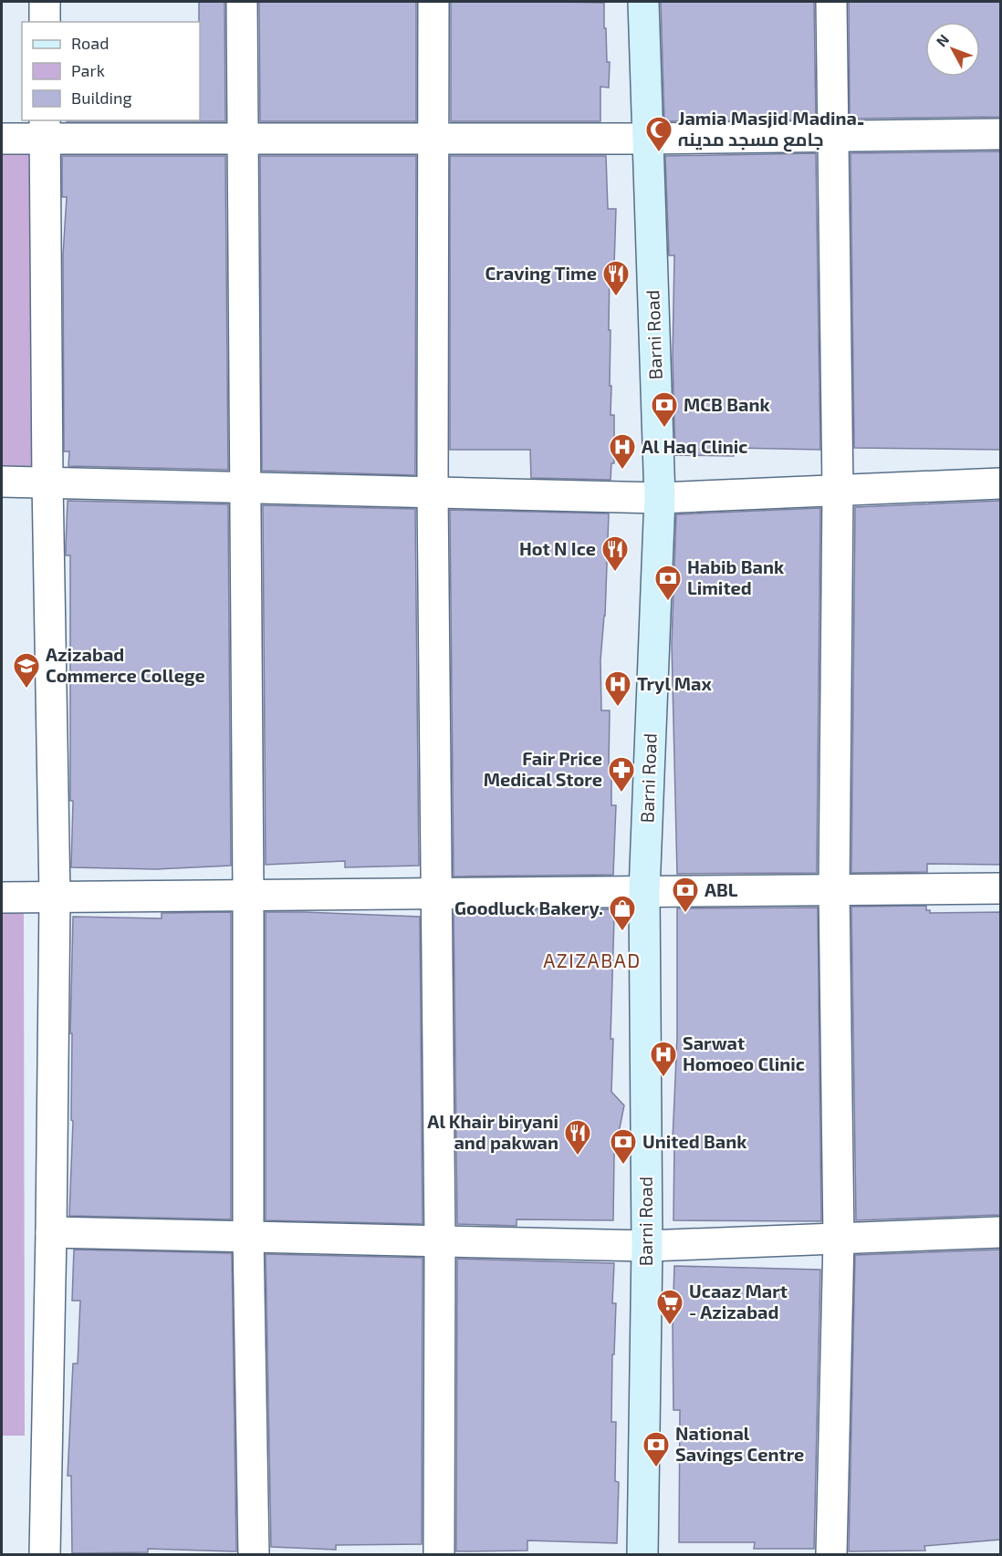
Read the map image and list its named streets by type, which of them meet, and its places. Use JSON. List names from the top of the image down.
{
  "streets": {
    "street": ["Barni Road"]
  },
  "districts": ["AZIZABAD"],
  "places": {
    "mosque": ["Jamia Masjid Madina۔ جامع مسجد مدینہ"],
    "restaurant": ["Craving Time", "Hot N Ice", "Al Khair biryani and pakwan"],
    "bank": [
      "MCB Bank",
      "Habib Bank Limited",
      "ABL",
      "United Bank",
      "National Savings Centre"
    ],
    "hospital": ["Al Haq Clinic", "Tryl Max", "Sarwat Homoeo Clinic"],
    "school or university": ["Azizabad Commerce College"],
    "pharmacy": ["Fair Price Medical Store"],
    "shop": ["Goodluck Bakery."],
    "supermarket": ["Ucaaz Mart - Azizabad"]
  },
  "legend": ["Road", "Park", "Building"],
  "north": "top left"
}
